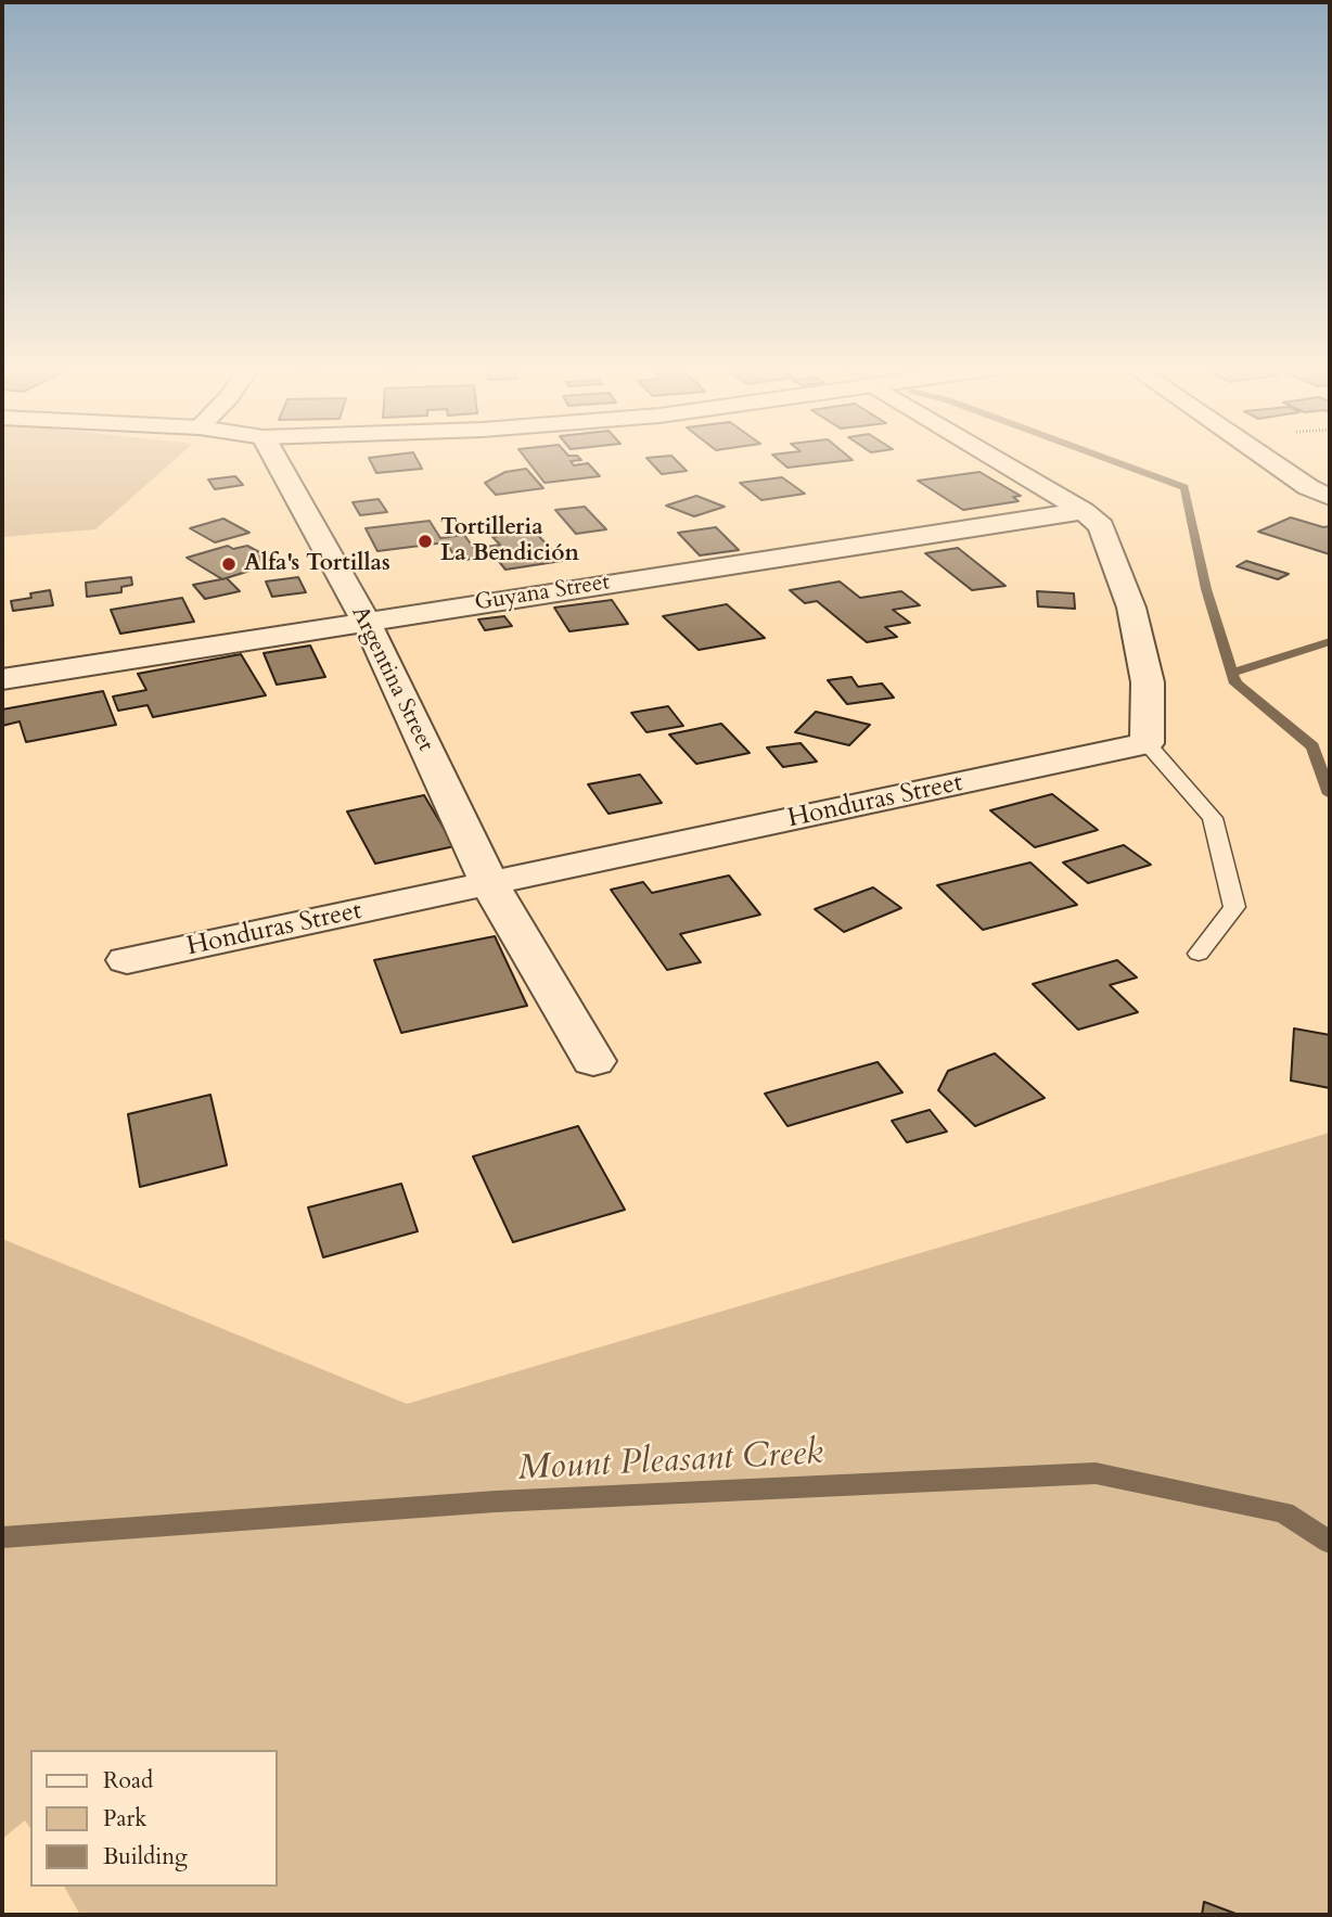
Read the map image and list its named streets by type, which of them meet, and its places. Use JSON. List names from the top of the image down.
{
  "streets": {
    "street": ["Guyana Street", "Argentina Street", "Honduras Street"]
  },
  "crossings": [
    ["Guyana Street", "Argentina Street"],
    ["Argentina Street", "Honduras Street"]
  ],
  "water": ["Mount Pleasant Creek"],
  "places": ["Tortilleria La Bendición", "Alfa's Tortillas"],
  "legend": ["Road", "Park", "Building"]
}
